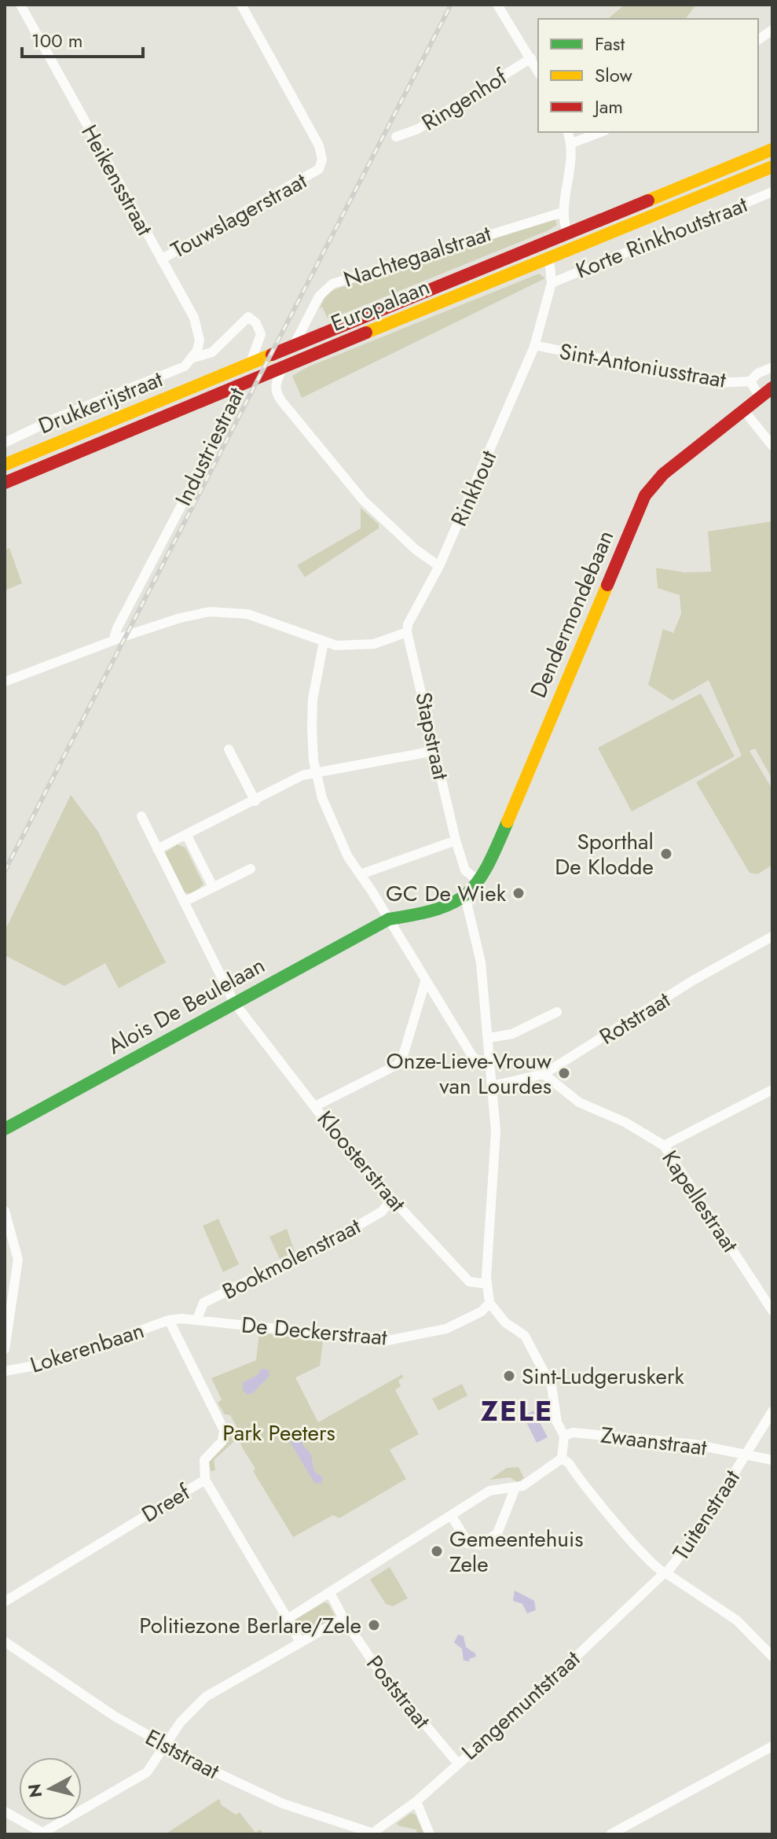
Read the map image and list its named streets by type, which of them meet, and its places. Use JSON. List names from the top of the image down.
{
  "streets": {
    "main road": ["Europalaan", "Dendermondebaan", "Alois De Beulelaan"],
    "street": [
      "Ringenhof",
      "Heikensstraat",
      "Touwslagerstraat",
      "Korte Rinkhoutstraat",
      "Nachtegaalstraat",
      "Sint-Antoniusstraat",
      "Drukkerijstraat",
      "Industriestraat",
      "Rinkhout",
      "Stapstraat",
      "Rotstraat",
      "Kloosterstraat",
      "Kapellestraat",
      "Bookmolenstraat",
      "De Deckerstraat",
      "Lokerenbaan",
      "Zwaanstraat",
      "Dreef",
      "Tuitenstraat",
      "Poststraat",
      "Langemuntstraat",
      "Elststraat"
    ]
  },
  "crossings": [
    ["Heikensstraat", "Touwslagerstraat"],
    ["Heikensstraat", "Drukkerijstraat"],
    ["Heikensstraat", "Industriestraat"],
    ["Korte Rinkhoutstraat", "Rinkhout"],
    ["Nachtegaalstraat", "Rinkhout"],
    ["Europalaan", "Rinkhout"],
    ["Sint-Antoniusstraat", "Rinkhout"],
    ["Sint-Antoniusstraat", "Dendermondebaan"],
    ["Drukkerijstraat", "Industriestraat"],
    ["Rinkhout", "Stapstraat"],
    ["Dendermondebaan", "Stapstraat"],
    ["Dendermondebaan", "Alois De Beulelaan"],
    ["Rotstraat", "Kapellestraat"],
    ["Kloosterstraat", "Bookmolenstraat"],
    ["Bookmolenstraat", "De Deckerstraat"],
    ["De Deckerstraat", "Lokerenbaan"],
    ["De Deckerstraat", "Dreef"],
    ["Lokerenbaan", "Dreef"],
    ["Zwaanstraat", "Tuitenstraat"],
    ["Tuitenstraat", "Langemuntstraat"],
    ["Poststraat", "Langemuntstraat"],
    ["Langemuntstraat", "Elststraat"]
  ],
  "districts": ["ZELE"],
  "parks": ["Park Peeters"],
  "places": [
    "Sporthal De Klodde",
    "GC De Wiek",
    "Onze-Lieve-Vrouw van Lourdes",
    "Sint-Ludgeruskerk",
    "Gemeentehuis Zele",
    "Politiezone Berlare/Zele"
  ],
  "legend": ["Fast", "Slow", "Jam"],
  "scale_bar": "100 m",
  "north": "left"
}
